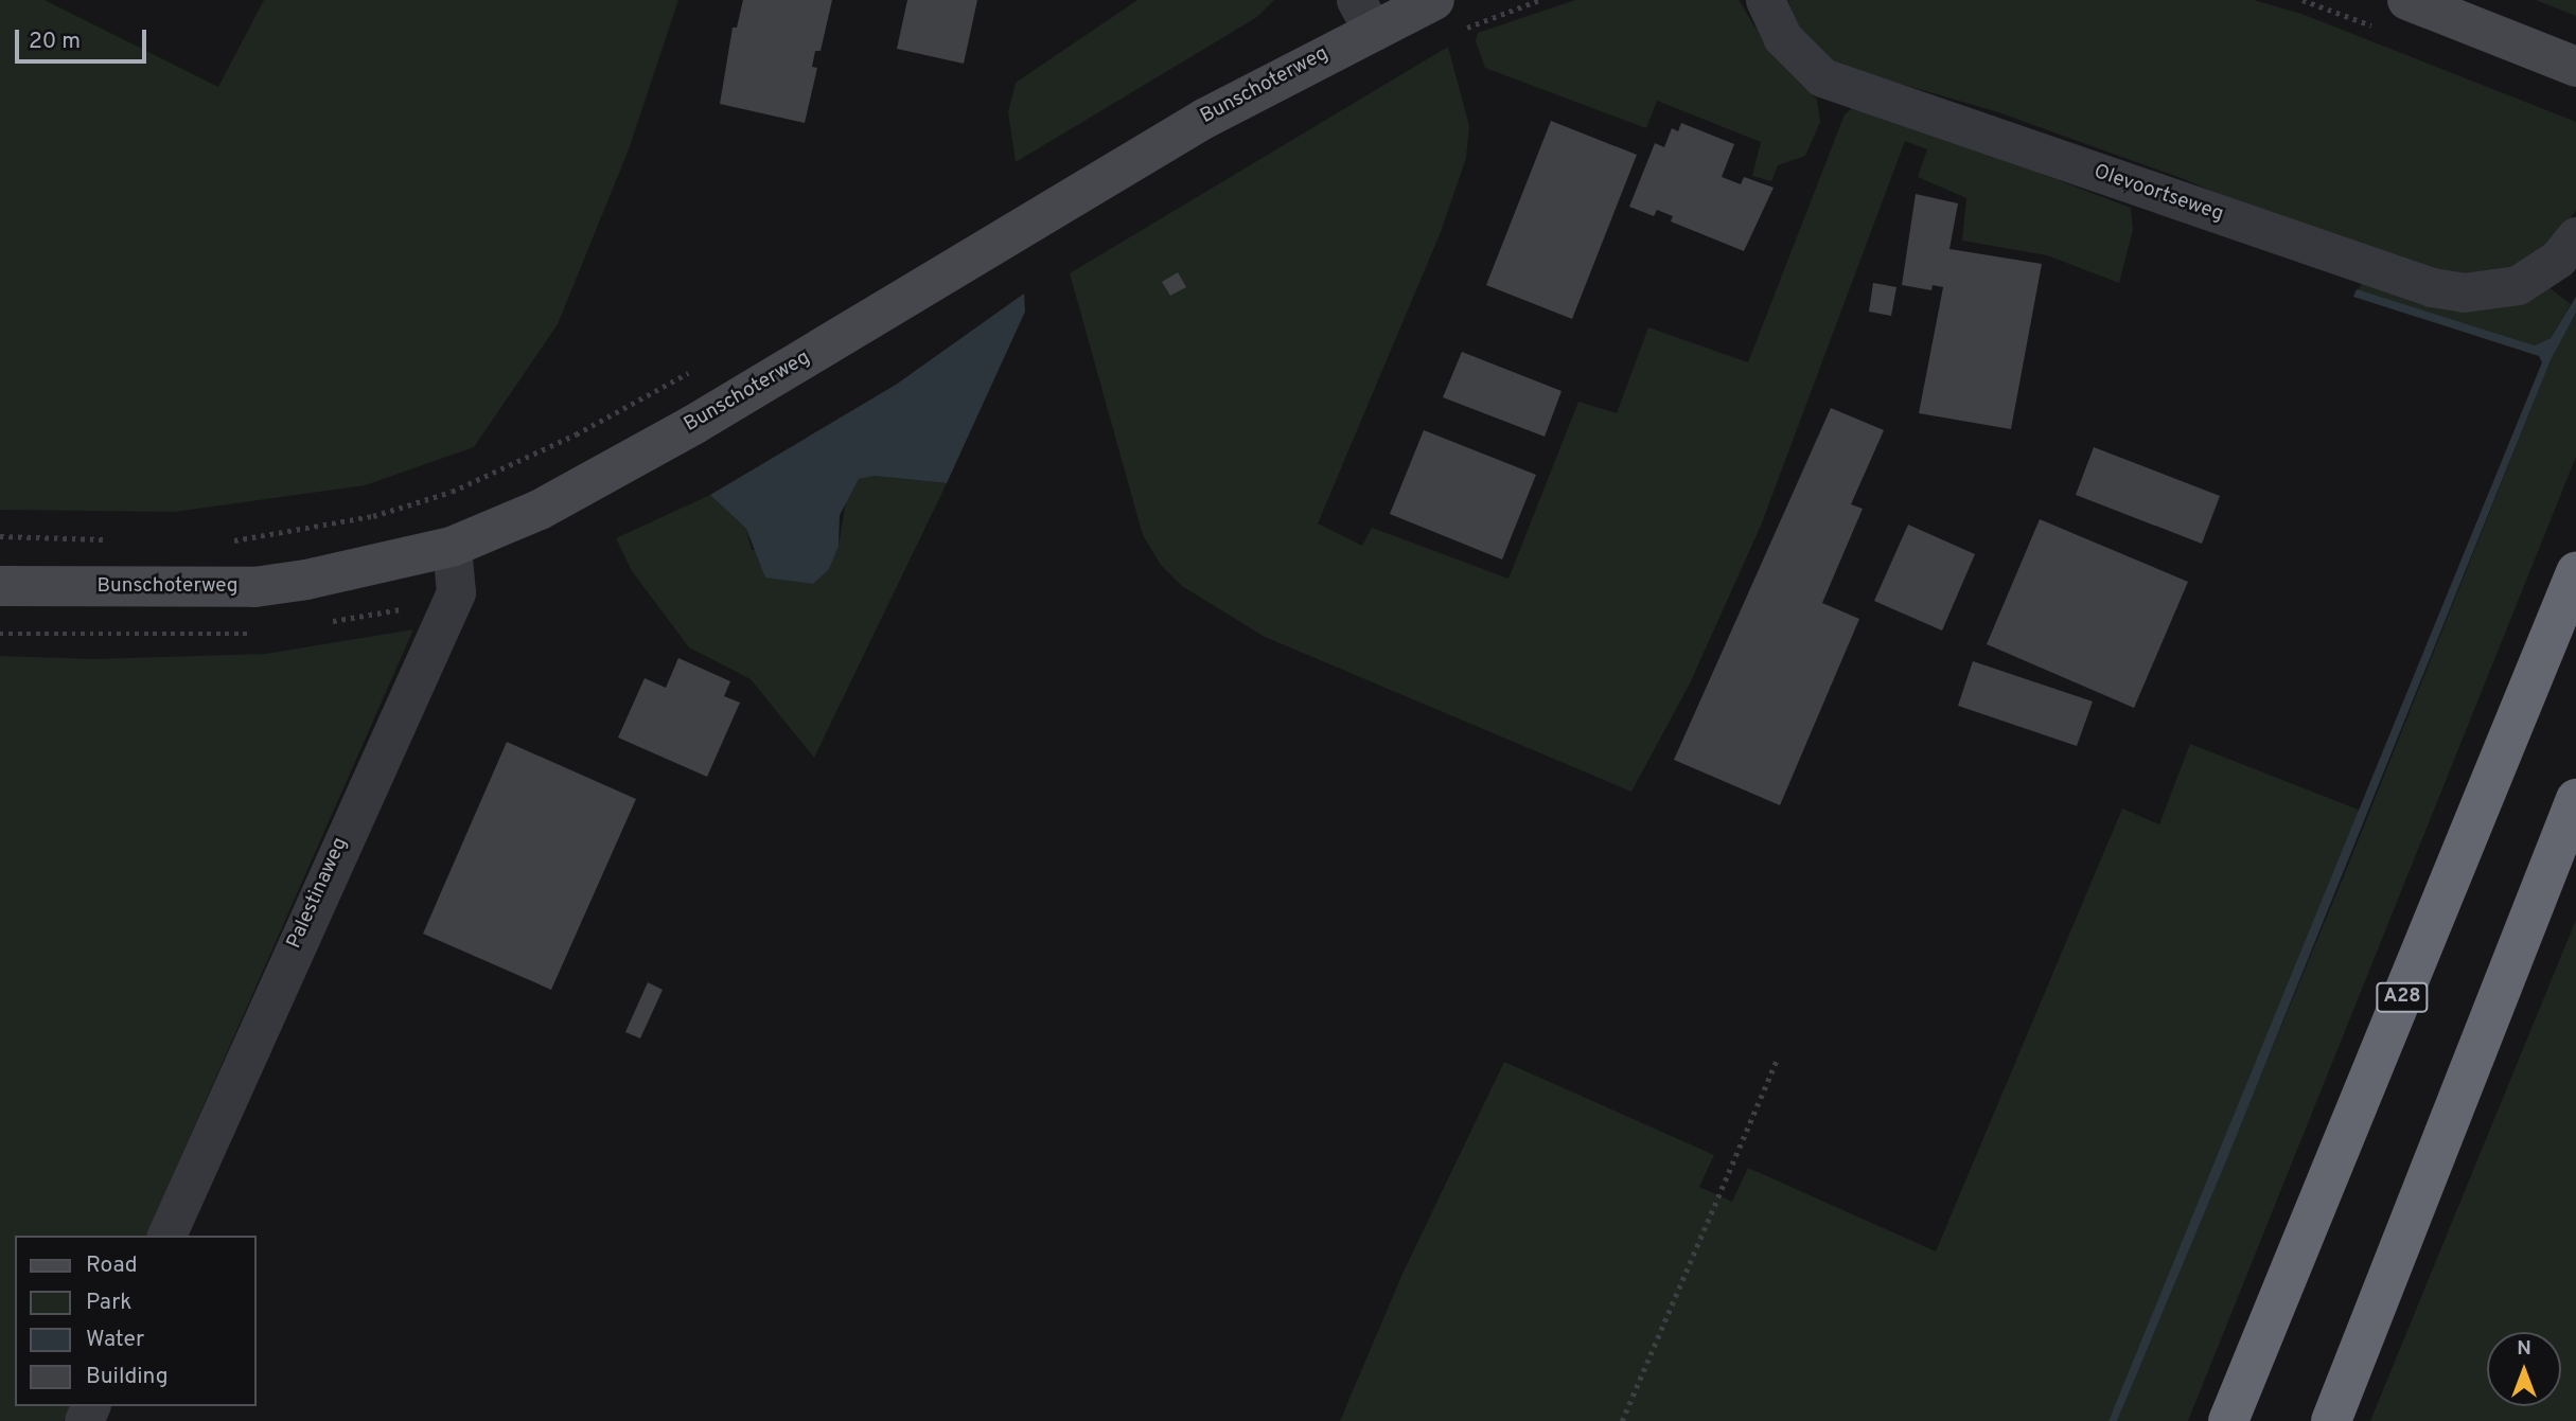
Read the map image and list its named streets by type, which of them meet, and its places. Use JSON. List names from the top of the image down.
{
  "streets": {
    "highway": ["A28"],
    "main road": ["Bunschoterweg"],
    "street": ["Olevoortseweg", "Palestinaweg"]
  },
  "crossings": [
    ["Bunschoterweg", "Palestinaweg"]
  ],
  "legend": [
    "Road",
    "Park",
    "Water",
    "Building"
  ],
  "scale_bar": "20 m",
  "north": "top"
}
